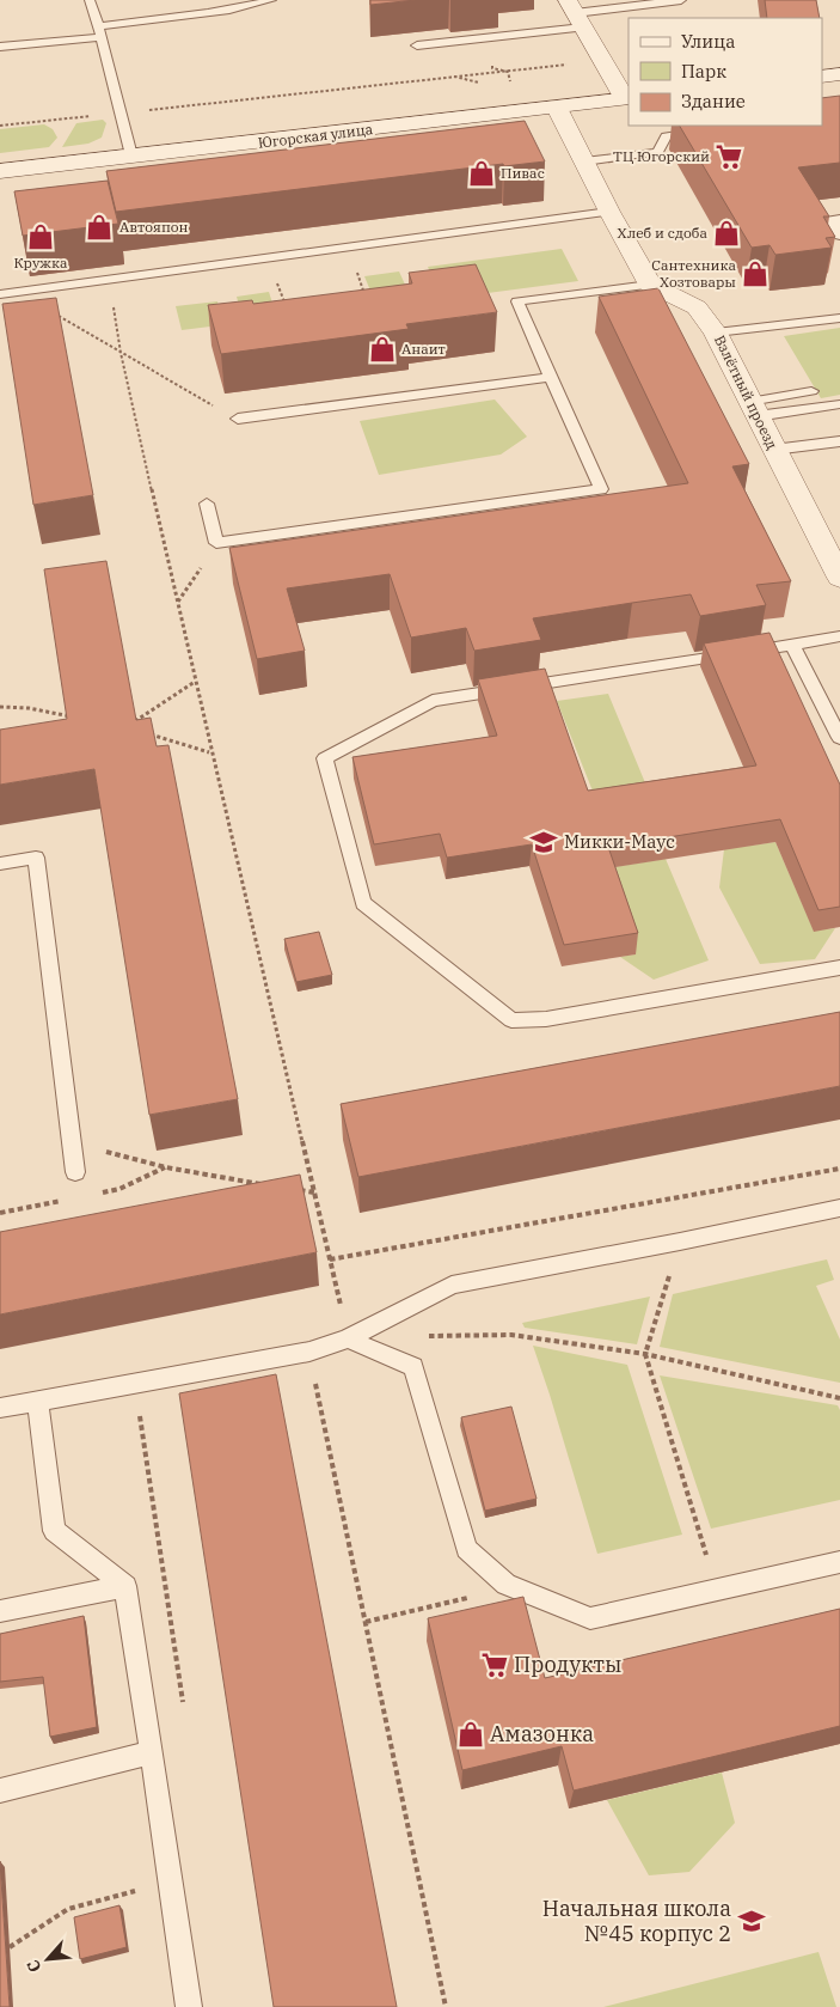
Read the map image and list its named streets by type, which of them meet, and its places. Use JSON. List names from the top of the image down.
{
  "streets": {
    "street": ["Югорская улица", "Взлётный проезд"]
  },
  "places": {
    "supermarket": ["ТЦ Югорский", "Продукты"],
    "shop": [
      "Пивас",
      "Автояпон",
      "Хлеб и сдоба",
      "Кружка",
      "Сантехника Хозтовары",
      "Анаит",
      "Амазонка"
    ],
    "school or university": ["Микки-Маус", "Начальная школа №45 корпус 2"]
  },
  "legend": ["Улица", "Парк", "Здание"],
  "north": "bottom left"
}
